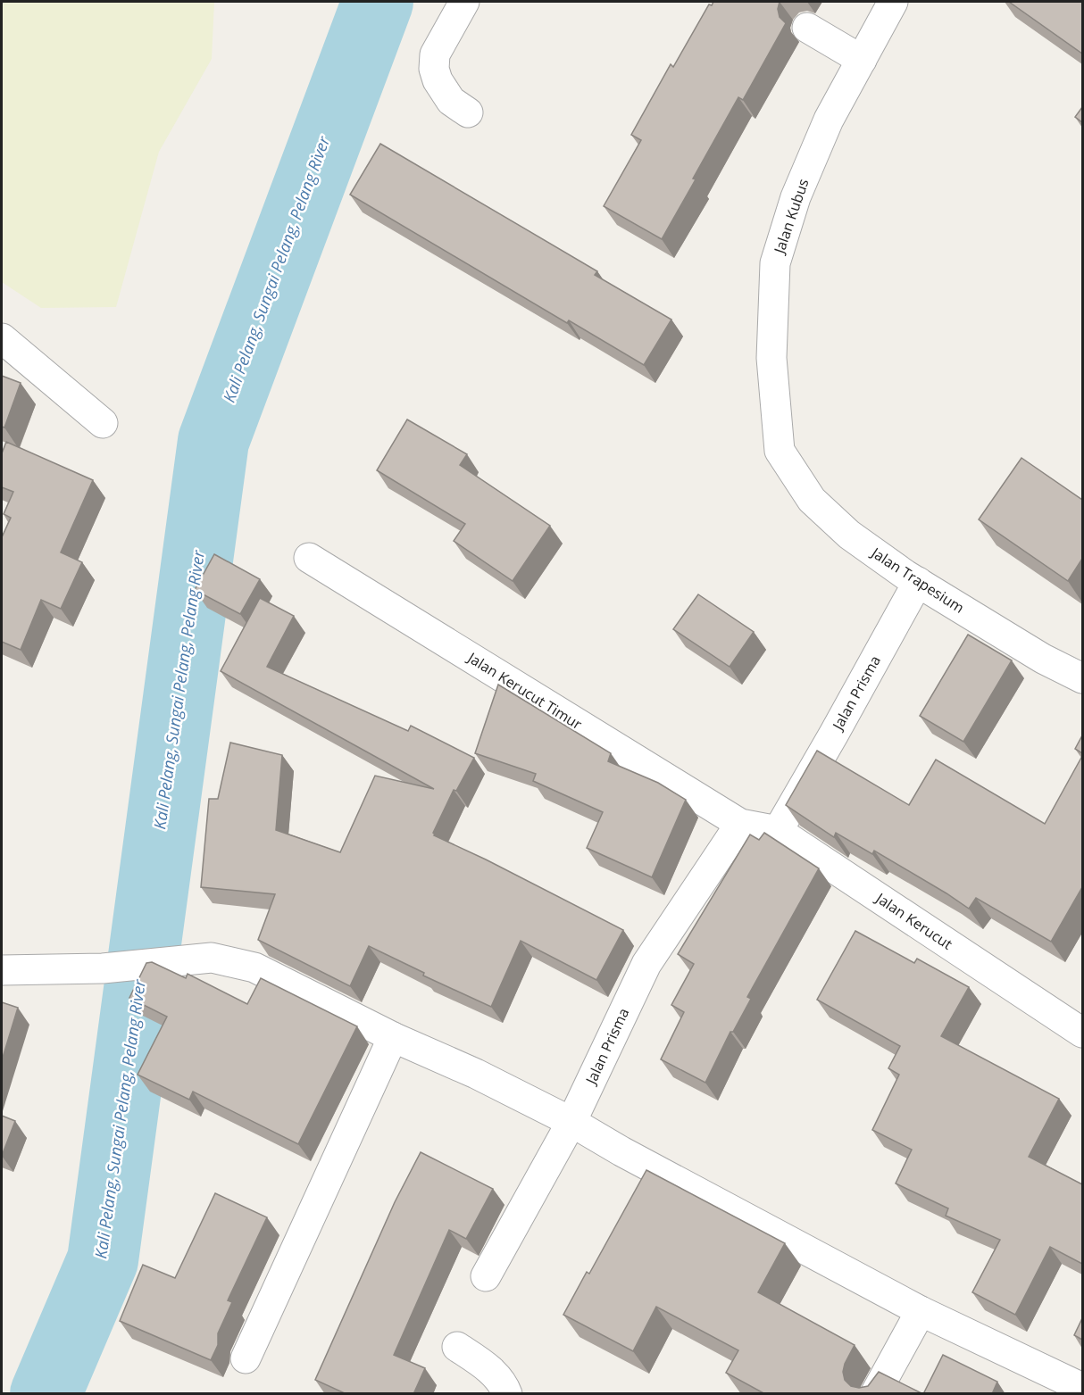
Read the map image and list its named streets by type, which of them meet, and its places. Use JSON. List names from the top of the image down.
{
  "streets": {
    "street": [
      "Jalan Kubus",
      "Jalan Trapesium",
      "Jalan Kerucut Timur",
      "Jalan Prisma",
      "Jalan Kerucut"
    ]
  },
  "crossings": [
    ["Jalan Kubus", "Jalan Trapesium"],
    ["Jalan Trapesium", "Jalan Prisma"],
    ["Jalan Kerucut Timur", "Jalan Prisma"],
    ["Jalan Kerucut Timur", "Jalan Kerucut"],
    ["Jalan Prisma", "Jalan Kerucut"]
  ],
  "water": ["Kali Pelang, Sungai Pelang, Pelang River"]
}
